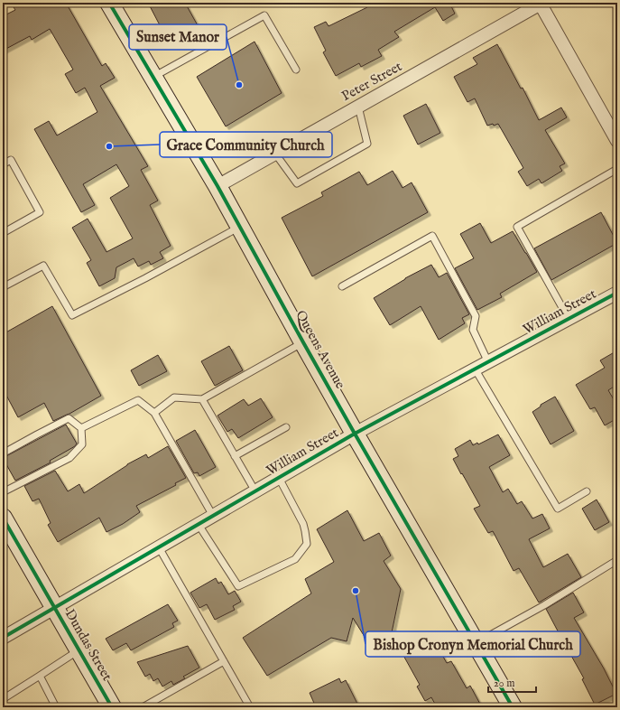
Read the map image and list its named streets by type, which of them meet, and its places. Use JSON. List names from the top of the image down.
{
  "streets": {
    "main road": ["Queens Avenue", "Dundas Street"],
    "street": ["Peter Street", "William Street"]
  },
  "crossings": [
    ["Peter Street", "Queens Avenue"],
    ["William Street", "Queens Avenue"],
    ["William Street", "Dundas Street"]
  ],
  "places": ["Sunset Manor", "Grace Community Church", "Bishop Cronyn Memorial Church"],
  "scale_bar": "20 m"
}
